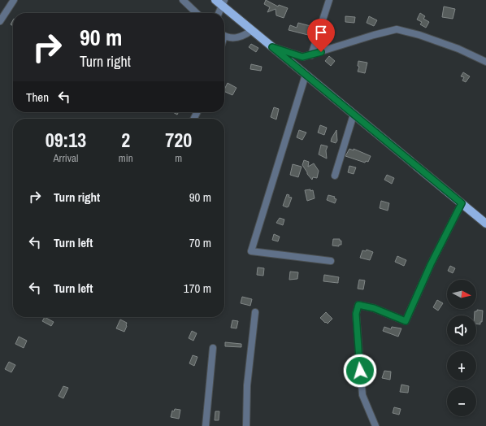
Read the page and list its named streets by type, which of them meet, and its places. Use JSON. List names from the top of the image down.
{
  "north": "right",
  "page": {
    "turn": ["90 m", "Turn right"],
    "then": "Then",
    "eta": [
      "09:13",
      "Arrival",
      "2",
      "min",
      "720",
      "m"
    ],
    "list": [
      {
        "name": "Turn right",
        "value": "90 m"
      },
      {
        "name": "Turn left",
        "value": "70 m"
      },
      {
        "name": "Turn left",
        "value": "170 m"
      }
    ],
    "map_buttons": ["+", "−"]
  }
}
